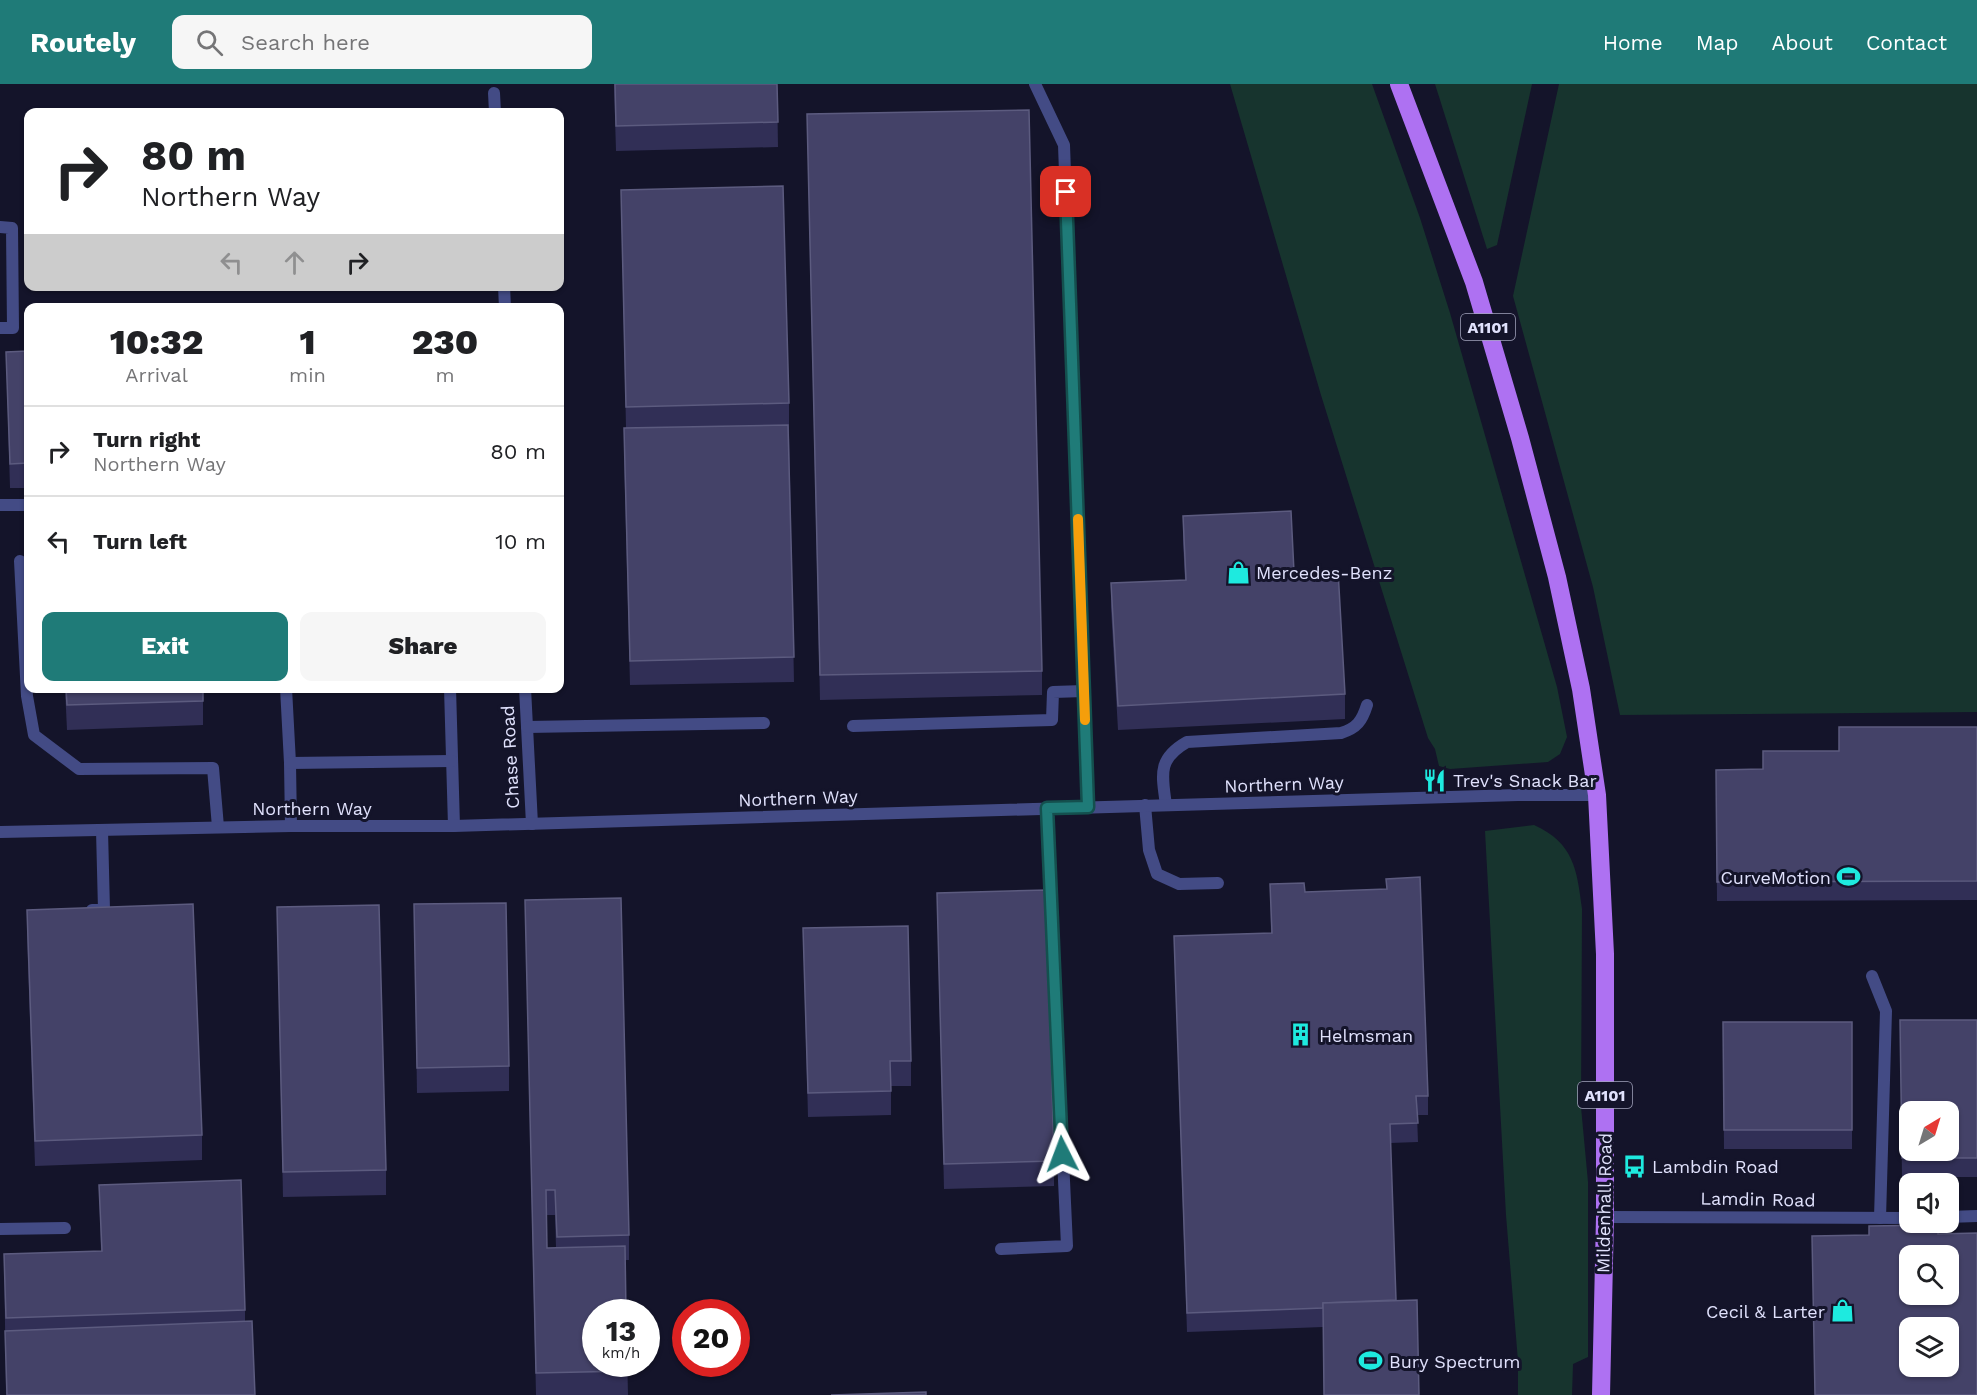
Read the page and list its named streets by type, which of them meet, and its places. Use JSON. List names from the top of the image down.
{
  "streets": {
    "main road": ["A1101", "Mildenhall Road"],
    "lane": ["Chase Road", "Northern Way", "Lamdin Road"]
  },
  "crossings": [
    ["A1101", "Northern Way"],
    ["A1101", "Mildenhall Road"],
    ["Chase Road", "Northern Way"],
    ["Northern Way", "Mildenhall Road"],
    ["Lamdin Road", "Mildenhall Road"]
  ],
  "places": {
    "shop": ["Mercedes-Benz", "Cecil & Larter"],
    "restaurant": ["Trev's Snack Bar"],
    "sports": ["CurveMotion", "Bury Spectrum"],
    "building": ["Helmsman"],
    "bus stop": ["Lambdin Road"]
  },
  "north": "top right",
  "page": {
    "header": "Routely",
    "search": "Search here",
    "nav": [
      "Home",
      "Map",
      "About",
      "Contact"
    ],
    "turn": ["80 m", "Northern Way"],
    "eta": [
      "10:32",
      "Arrival",
      "1",
      "min",
      "230",
      "m"
    ],
    "list": [
      {
        "name": "Turn right",
        "note": "Northern Way",
        "value": "80 m"
      },
      {
        "name": "Turn left",
        "value": "10 m"
      }
    ],
    "buttons": ["Exit", "Share"],
    "speed": "13 km/h",
    "limit": "20"
  }
}
